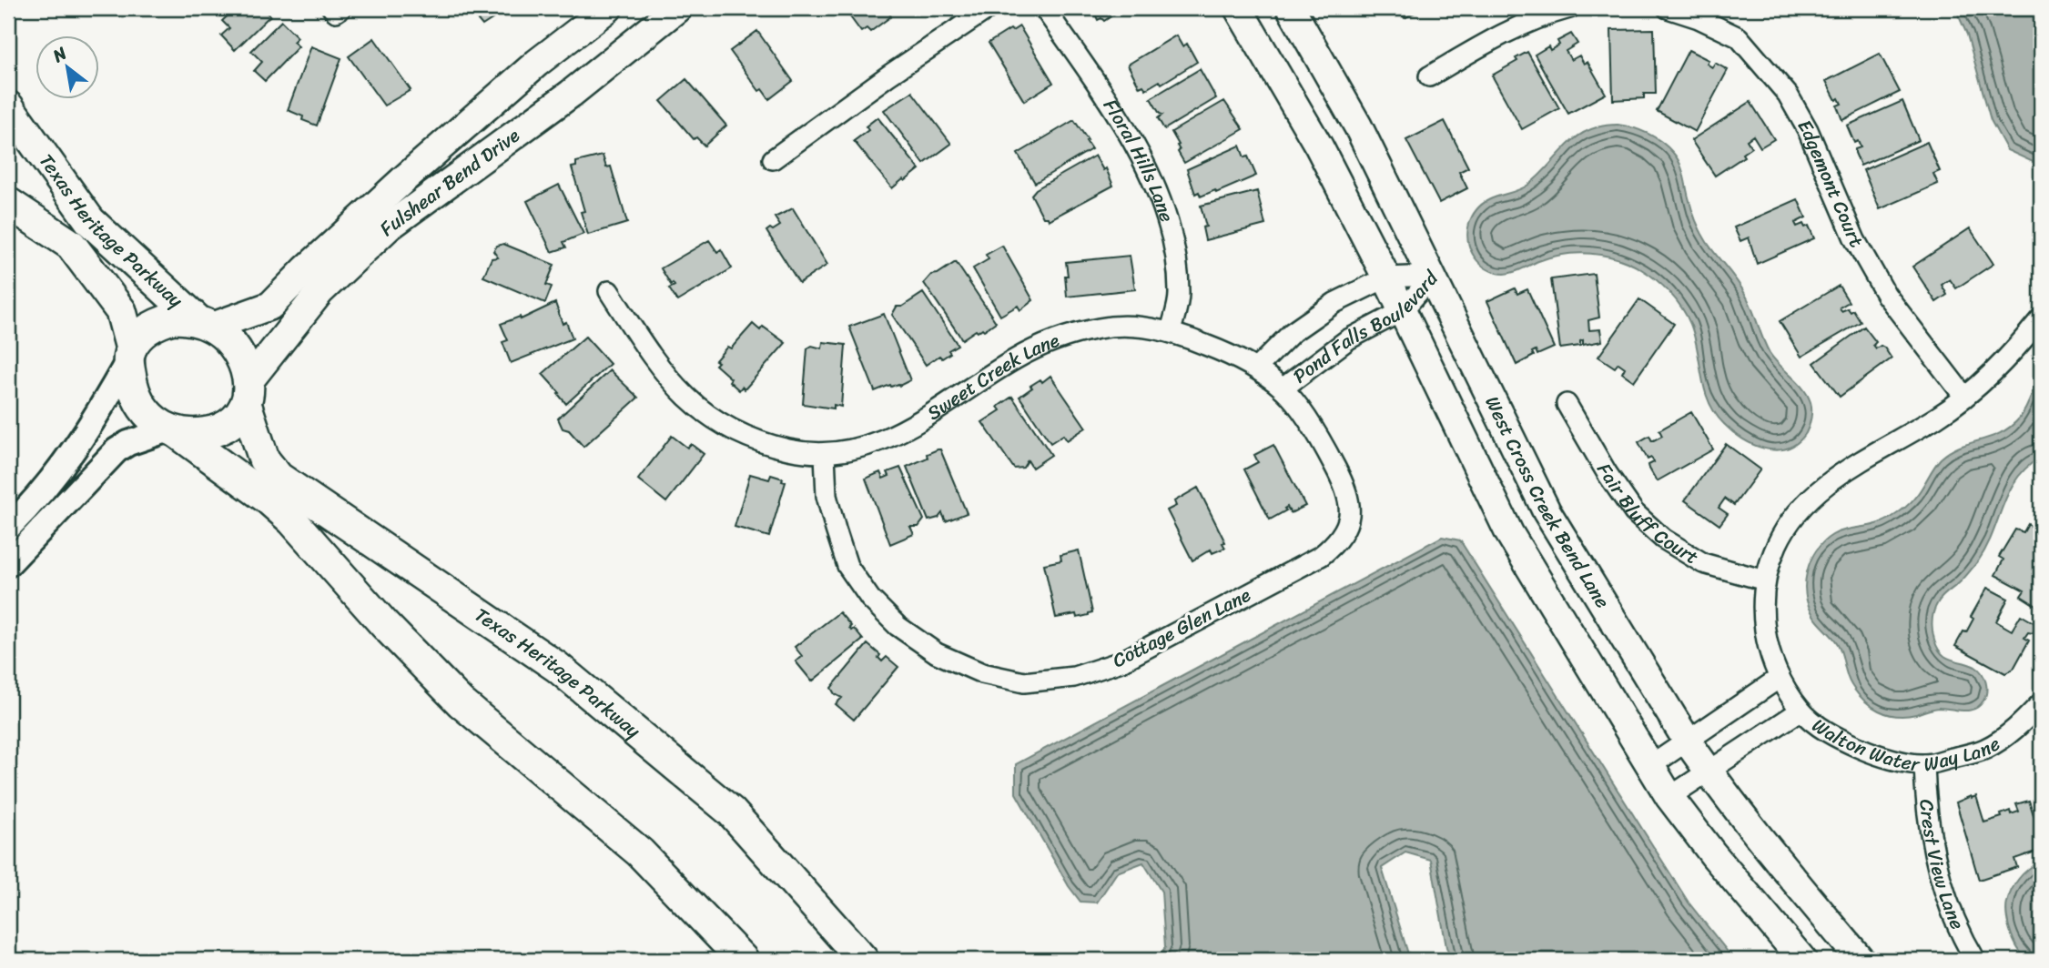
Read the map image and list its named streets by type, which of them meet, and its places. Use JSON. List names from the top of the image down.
{
  "streets": {
    "main road": ["Fulshear Bend Drive", "Texas Heritage Parkway", "West Cross Creek Bend Lane"],
    "street": [
      "Floral Hills Lane",
      "Edgemont Court",
      "Pond Falls Boulevard",
      "Sweet Creek Lane",
      "Fair Bluff Court",
      "Cottage Glen Lane",
      "Walton Water Way Lane",
      "Crest View Lane"
    ]
  },
  "crossings": [
    ["Floral Hills Lane", "Sweet Creek Lane"],
    ["Fulshear Bend Drive", "Texas Heritage Parkway"],
    ["Edgemont Court", "Walton Water Way Lane"],
    ["Pond Falls Boulevard", "Sweet Creek Lane"],
    ["Pond Falls Boulevard", "West Cross Creek Bend Lane"],
    ["Sweet Creek Lane", "Cottage Glen Lane"],
    ["Fair Bluff Court", "Walton Water Way Lane"],
    ["Walton Water Way Lane", "Crest View Lane"]
  ],
  "north": "top left"
}
